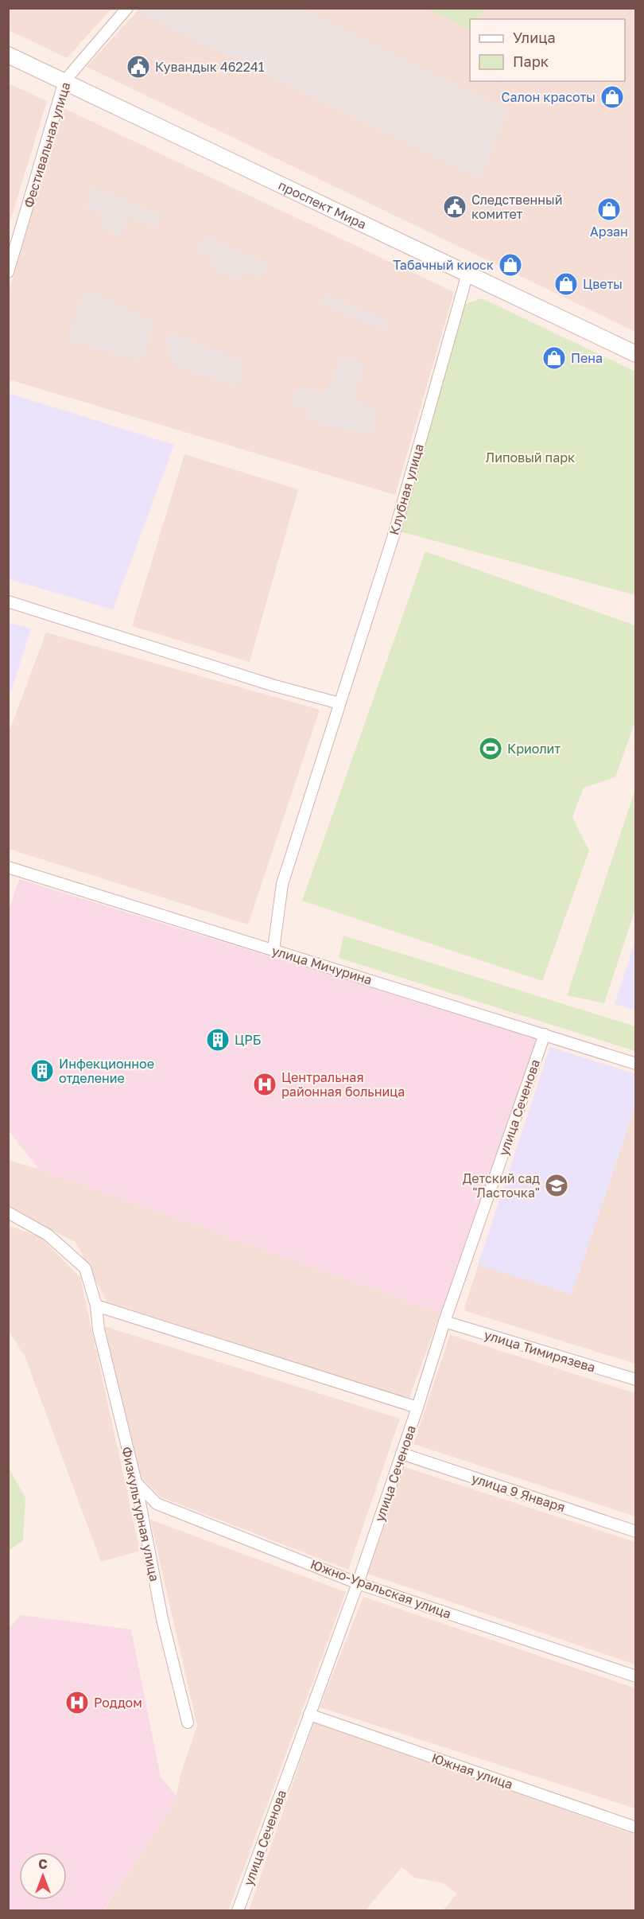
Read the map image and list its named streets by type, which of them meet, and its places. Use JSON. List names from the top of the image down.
{
  "streets": {
    "main road": ["проспект Мира"],
    "street": [
      "Фестивальная улица",
      "Клубная улица",
      "улица Мичурина",
      "улица Сеченова",
      "улица Тимирязева",
      "улица 9 Января",
      "Физкультурная улица",
      "Южно-Уральская улица",
      "Южная улица"
    ]
  },
  "crossings": [
    ["Фестивальная улица", "проспект Мира"],
    ["проспект Мира", "Клубная улица"],
    ["Клубная улица", "улица Мичурина"],
    ["улица Мичурина", "улица Сеченова"],
    ["улица Сеченова", "улица Тимирязева"],
    ["улица Сеченова", "улица 9 Января"],
    ["улица Сеченова", "Южно-Уральская улица"],
    ["улица Сеченова", "Южная улица"],
    ["Физкультурная улица", "Южно-Уральская улица"]
  ],
  "parks": ["Липовый парк"],
  "places": {
    "public building": ["Кувандык 462241", "Следственный комитет"],
    "shop": [
      "Салон красоты",
      "Арзан",
      "Табачный киоск",
      "Цветы",
      "Пена"
    ],
    "sports": ["Криолит"],
    "building": ["ЦРБ", "Инфекционное отделение"],
    "hospital": ["Центральная районная больница", "Роддом"],
    "school or university": ["Детский сад \"Ласточка\""]
  },
  "legend": ["Улица", "Парк"],
  "north": "top"
}
